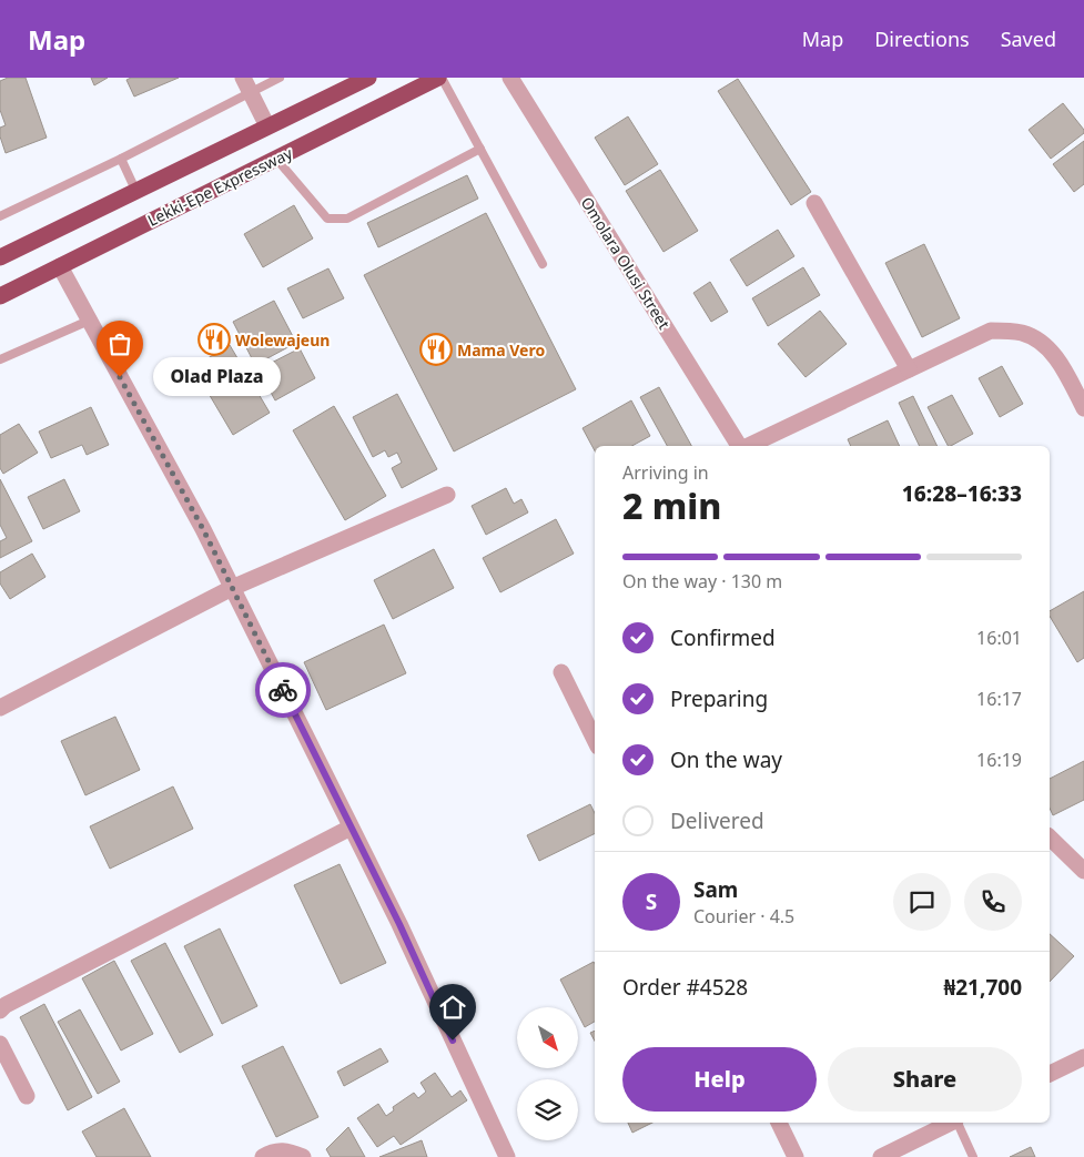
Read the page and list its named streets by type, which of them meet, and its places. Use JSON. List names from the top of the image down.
{
  "streets": {
    "highway": ["Lekki-Epe Expressway"],
    "street": ["Omolara Olusi Street"]
  },
  "places": {
    "restaurant": ["Wolewajeun", "Mama Vero"],
    "other": ["Olad Plaza"]
  },
  "north": "bottom right",
  "page": {
    "header": "Map",
    "nav": ["Map", "Directions", "Saved"],
    "bubble": "Olad Plaza",
    "heading": ["2 min", "Arriving in", "16:28–16:33"],
    "panel": [
      "Sam",
      "Courier · 4.5",
      "Order #4528",
      "₦21,700"
    ],
    "bar": "On the way · 130 m",
    "list": [
      ["Confirmed", "16:01"],
      ["Preparing", "16:17"],
      ["On the way", "16:19"],
      "Delivered"
    ],
    "round": "S",
    "buttons": ["Help", "Share"]
  }
}
